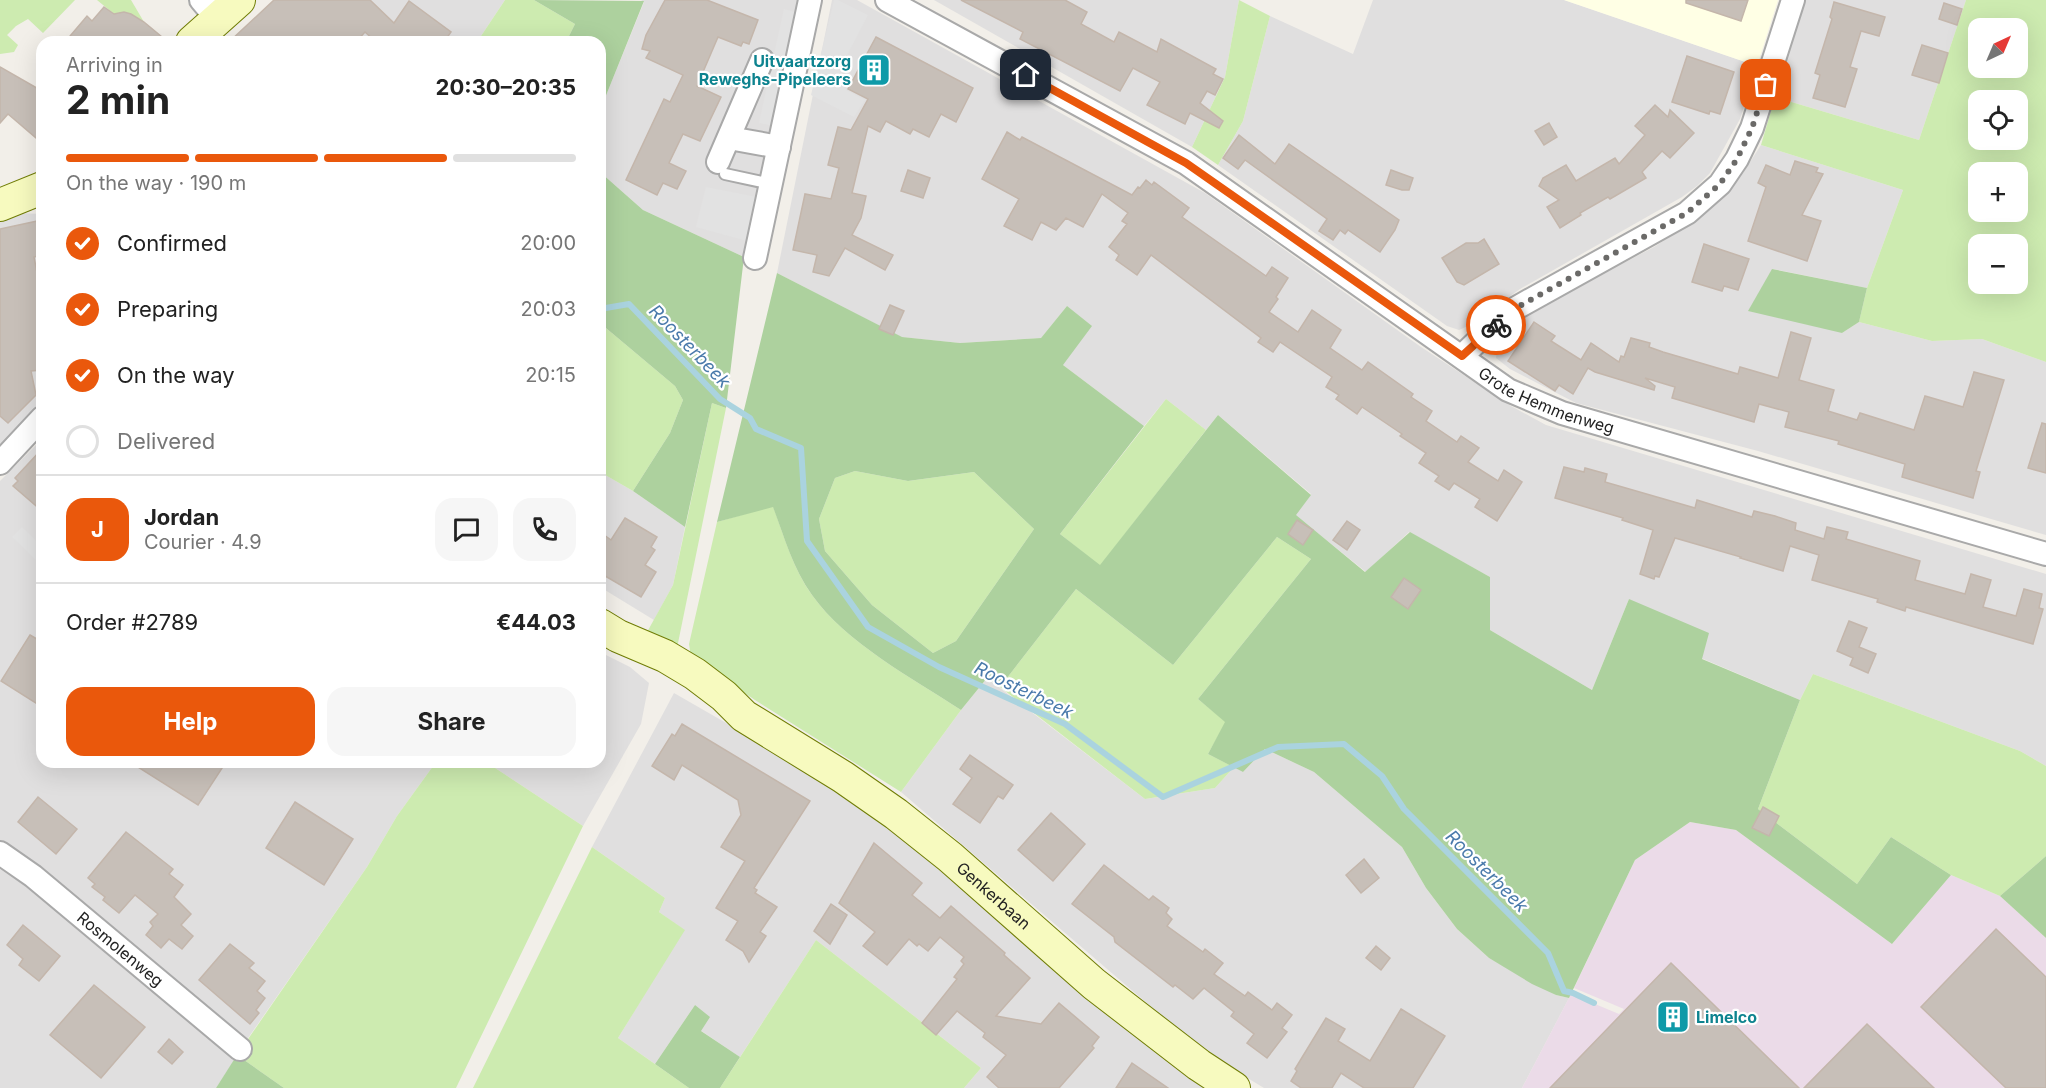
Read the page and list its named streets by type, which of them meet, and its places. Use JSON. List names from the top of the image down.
{
  "streets": {
    "street": ["Grote Hemmenweg", "Genkerbaan", "Rosmolenweg"]
  },
  "water": ["Roosterbeek"],
  "places": {
    "building": ["Uitvaartzorg Reweghs-Pipeleers", "Limelco"]
  },
  "north": "top right",
  "page": {
    "map_buttons": ["+", "−"],
    "heading": ["2 min", "Arriving in", "20:30–20:35"],
    "panel": [
      "Jordan",
      "Courier · 4.9",
      "Order #2789",
      "€44.03"
    ],
    "bar": "On the way · 190 m",
    "list": [
      ["Confirmed", "20:00"],
      ["Preparing", "20:03"],
      ["On the way", "20:15"],
      "Delivered"
    ],
    "round": "J",
    "buttons": ["Help", "Share"]
  }
}
